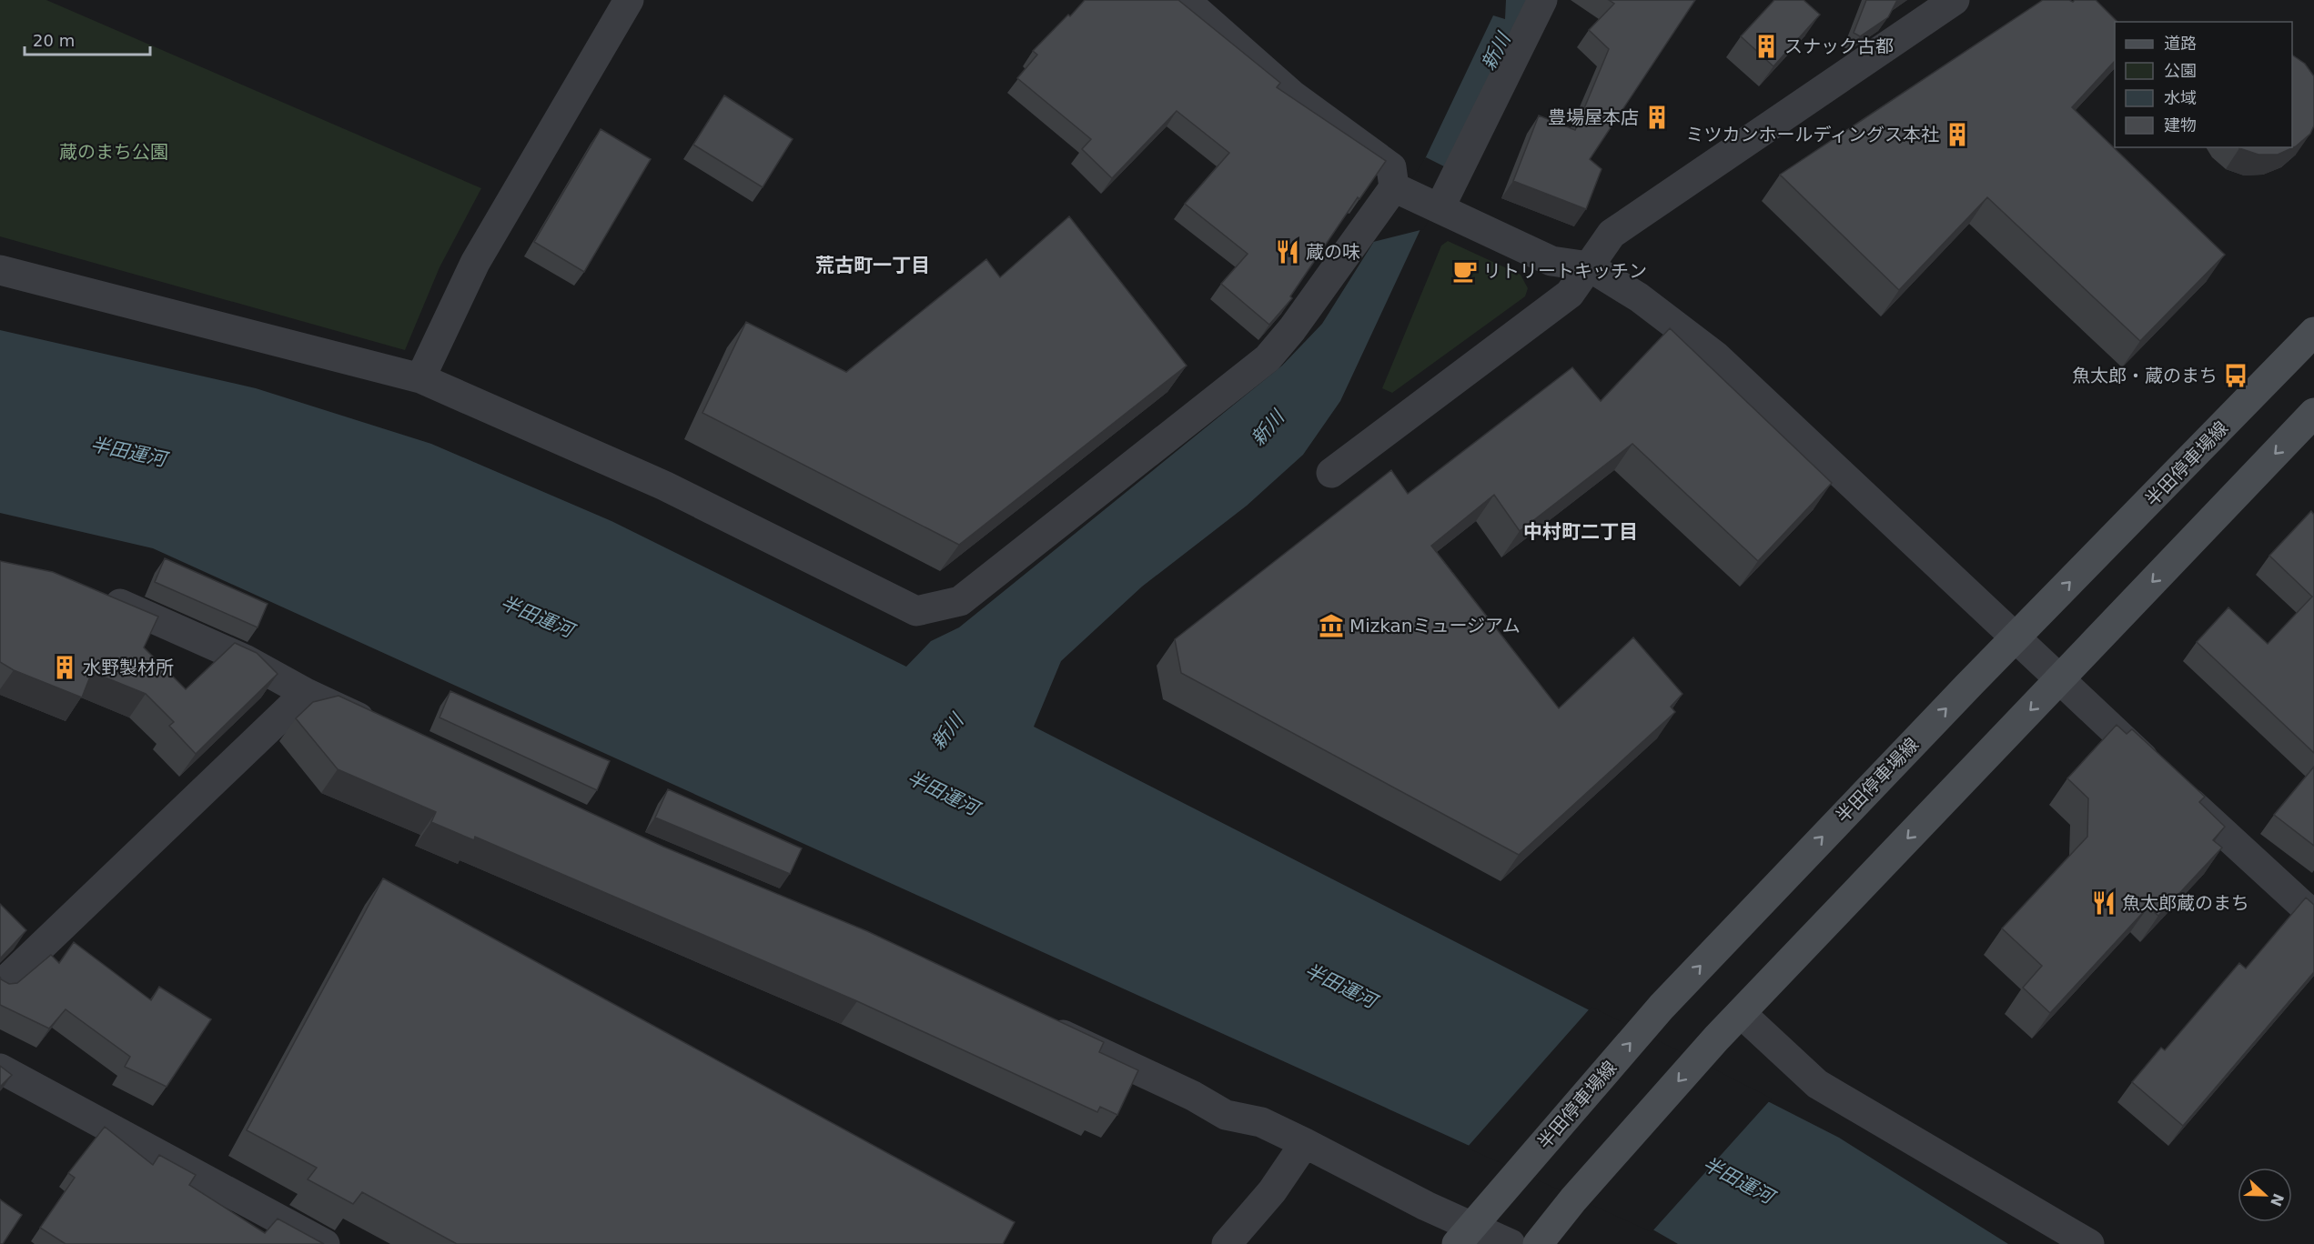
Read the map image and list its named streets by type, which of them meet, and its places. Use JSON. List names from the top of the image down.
{
  "streets": {
    "main road": ["半田停車場線"]
  },
  "districts": ["荒古町一丁目", "中村町二丁目"],
  "water": ["新川", "半田運河"],
  "parks": ["蔵のまち公園"],
  "places": {
    "building": [
      "スナック古都",
      "豊場屋本店",
      "ミツカンホールディングス本社",
      "水野製材所"
    ],
    "restaurant": ["蔵の味", "魚太郎蔵のまち"],
    "cafe": ["リトリートキッチン"],
    "bus stop": ["魚太郎・蔵のまち"],
    "museum": ["Mizkanミュージアム"]
  },
  "legend": [
    "道路",
    "公園",
    "水域",
    "建物"
  ],
  "scale_bar": "20 m",
  "north": "right"
}
